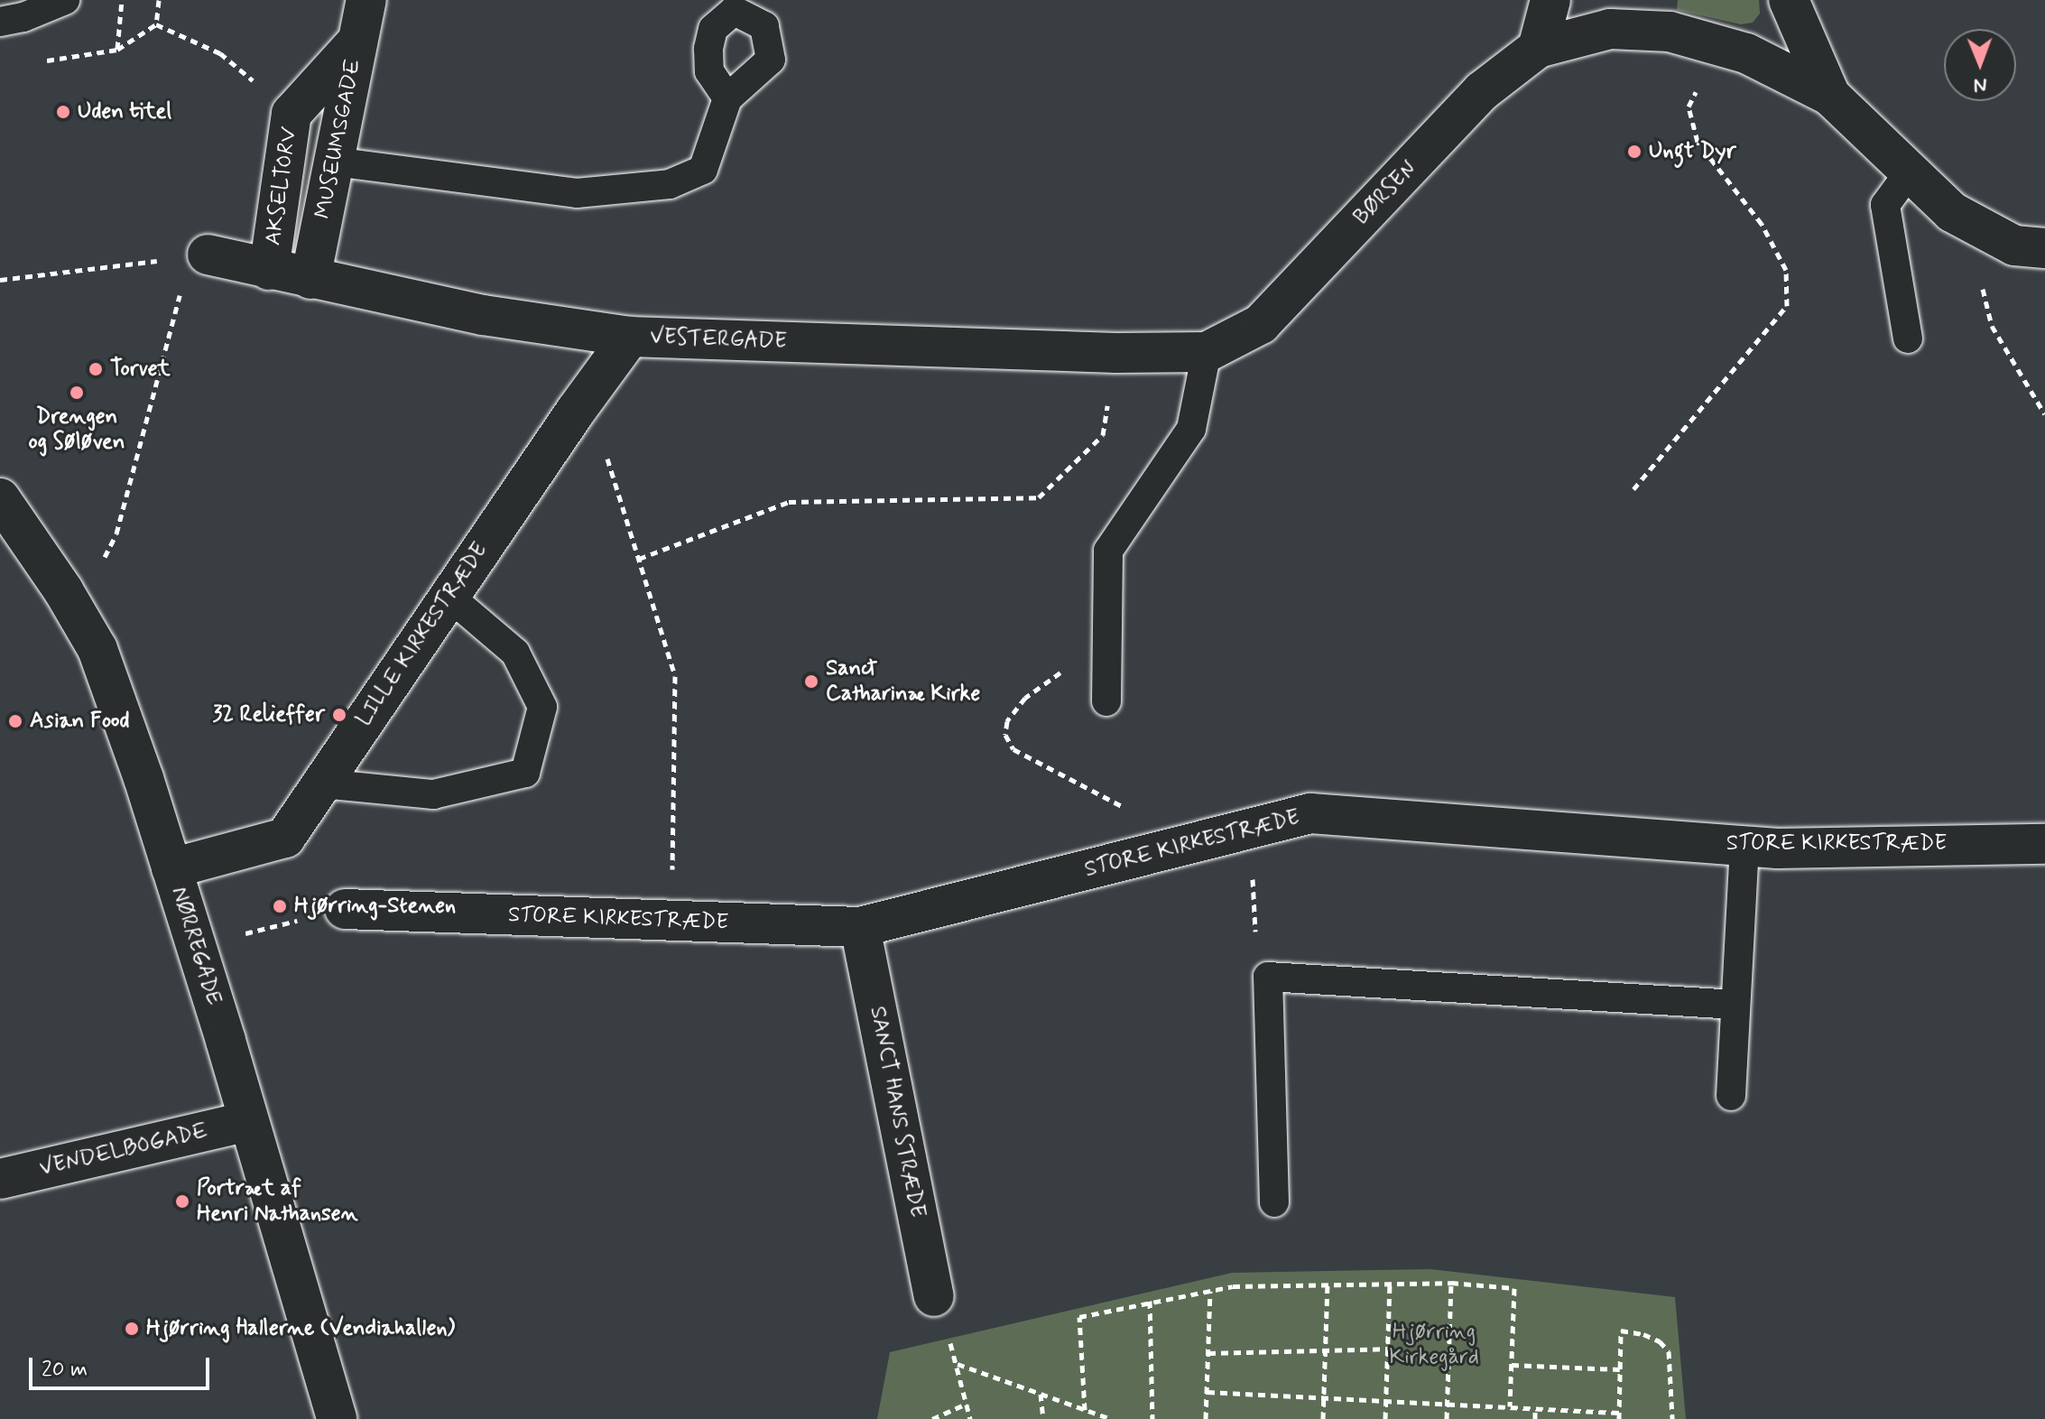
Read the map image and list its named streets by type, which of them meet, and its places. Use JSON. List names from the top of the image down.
{
  "streets": {
    "street": [
      "MUSEUMSGADE",
      "AKSELTORV",
      "BØRSEN",
      "VESTERGADE",
      "LILLE KIRKESTRÆDE",
      "STORE KIRKESTRÆDE",
      "NØRREGADE",
      "SANCT HANS STRÆDE",
      "VENDELBOGADE"
    ]
  },
  "crossings": [
    ["MUSEUMSGADE", "AKSELTORV"],
    ["MUSEUMSGADE", "VESTERGADE"],
    ["AKSELTORV", "VESTERGADE"],
    ["BØRSEN", "VESTERGADE"],
    ["VESTERGADE", "LILLE KIRKESTRÆDE"],
    ["LILLE KIRKESTRÆDE", "NØRREGADE"],
    ["STORE KIRKESTRÆDE", "SANCT HANS STRÆDE"],
    ["NØRREGADE", "VENDELBOGADE"]
  ],
  "parks": ["Hjørring Kirkegård"],
  "places": [
    "Uden titel",
    "Ungt Dyr",
    "Torvet",
    "Drengen og Søløven",
    "Sanct Catharinæ Kirke",
    "32 Relieffer",
    "Asian Food",
    "Hjørring-Stenen",
    "Portræt af Henri Nathansen",
    "Hjørring Hallerne (Vendiahallen)"
  ],
  "scale_bar": "20 m",
  "north": "bottom"
}
